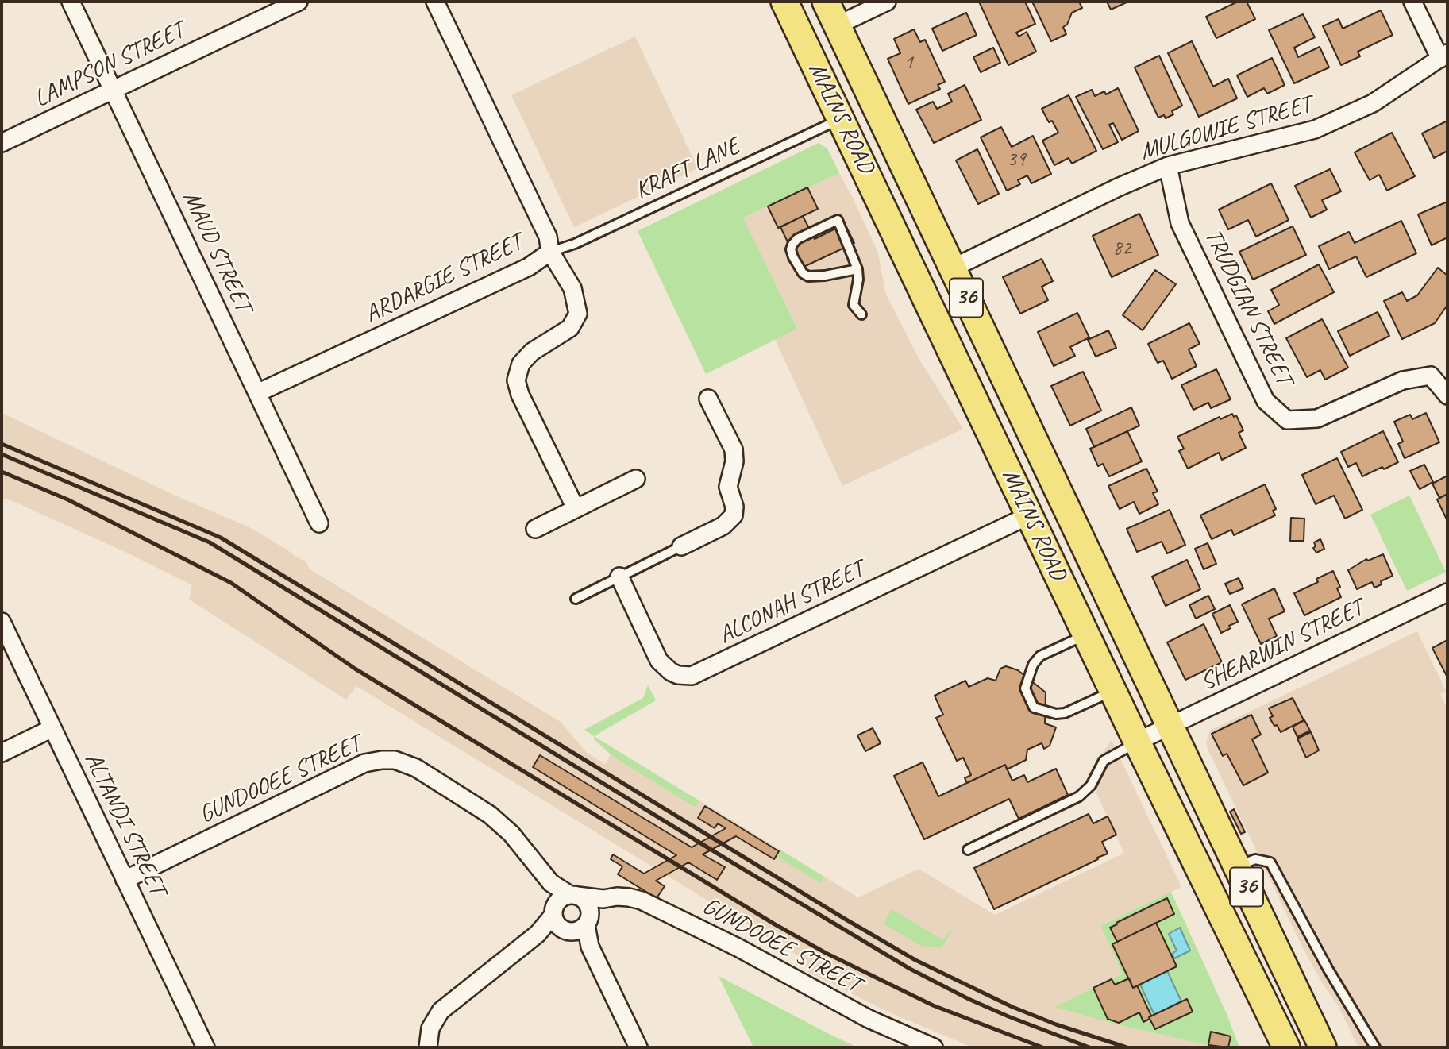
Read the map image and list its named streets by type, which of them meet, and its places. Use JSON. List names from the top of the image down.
{
  "streets": {
    "main road": ["MAINS ROAD", "36"],
    "street": [
      "LAMPSON STREET",
      "MULGOWIE STREET",
      "MAUD STREET",
      "ARDARGIE STREET",
      "TRUDGIAN STREET",
      "ALCONAH STREET",
      "SHEARWIN STREET",
      "GUNDOOEE STREET",
      "ALTANDI STREET"
    ],
    "lane": ["KRAFT LANE"]
  },
  "crossings": [
    ["LAMPSON STREET", "MAUD STREET"],
    ["MAINS ROAD", "MULGOWIE STREET"],
    ["MAINS ROAD", "KRAFT LANE"],
    ["MAINS ROAD", "ALCONAH STREET"],
    ["MAINS ROAD", "SHEARWIN STREET"],
    ["MULGOWIE STREET", "TRUDGIAN STREET"],
    ["KRAFT LANE", "ARDARGIE STREET"],
    ["MAUD STREET", "ARDARGIE STREET"],
    ["GUNDOOEE STREET", "ALTANDI STREET"]
  ],
  "house_numbers": ["1", "39", "82"]
}
